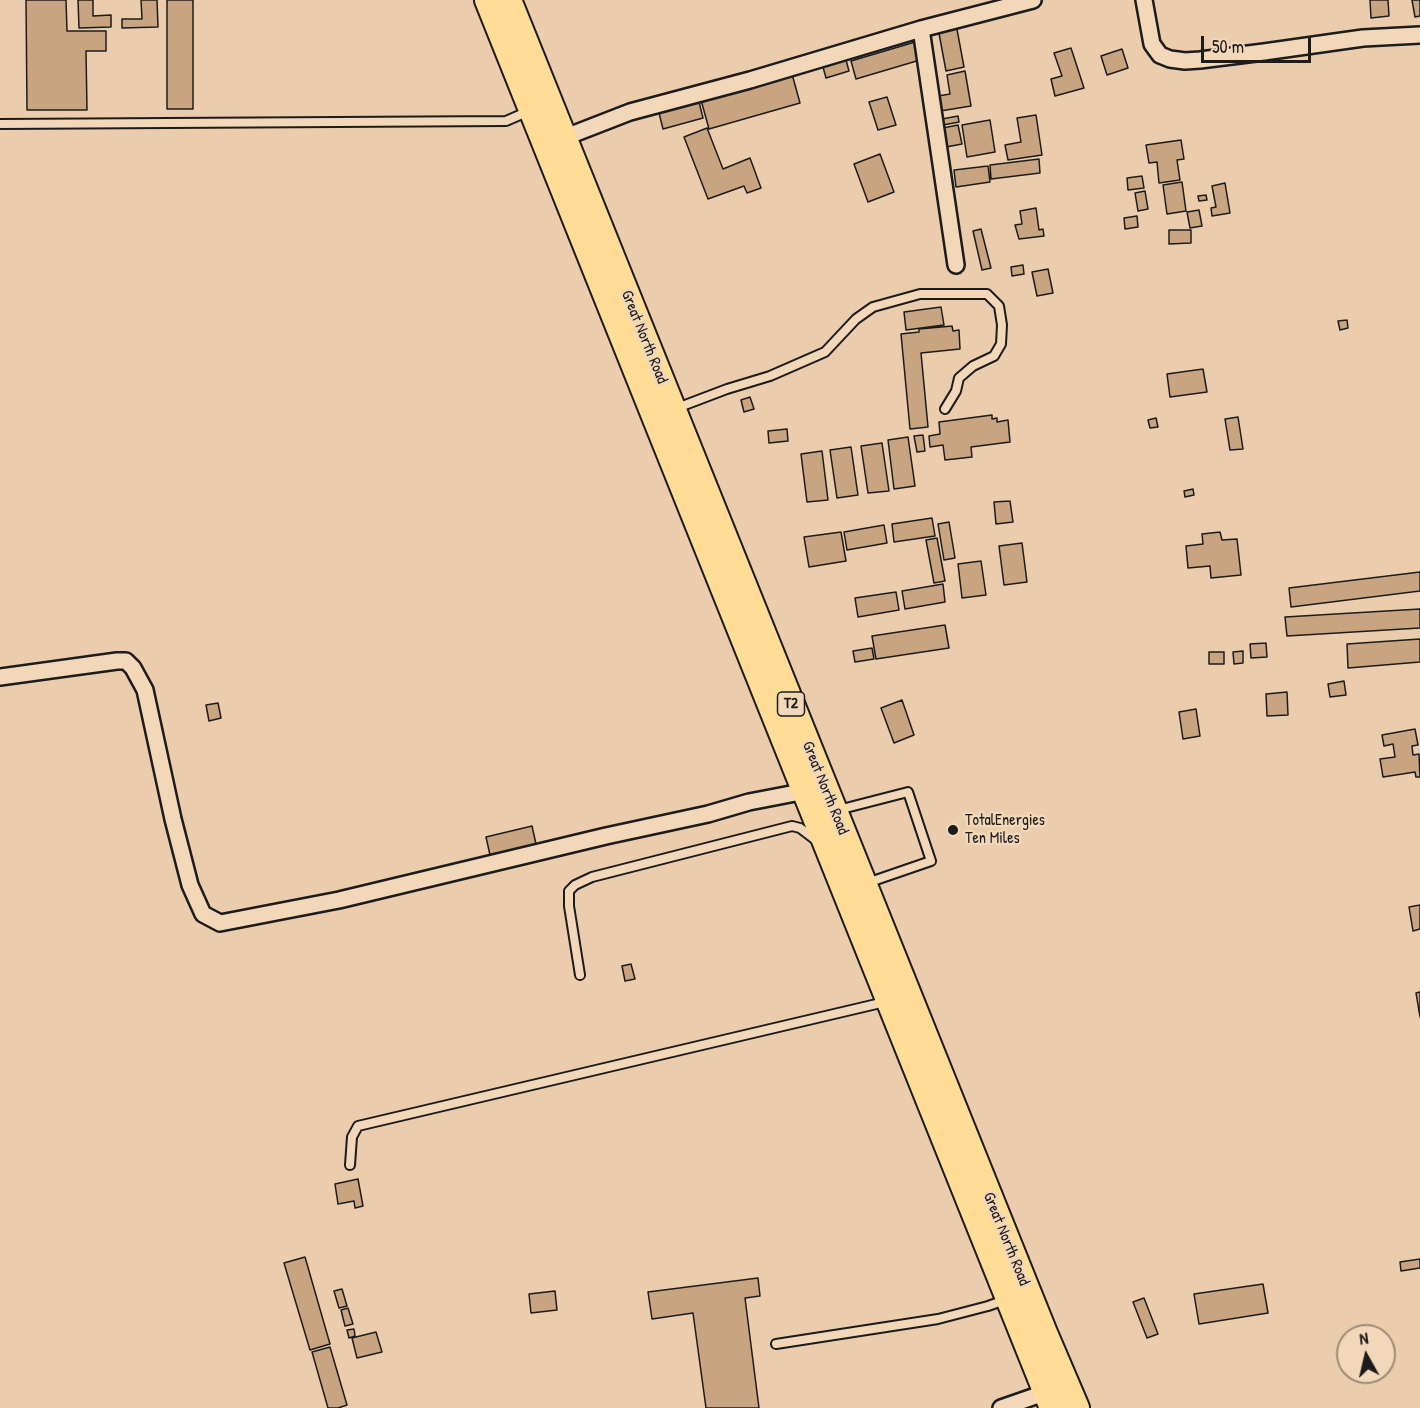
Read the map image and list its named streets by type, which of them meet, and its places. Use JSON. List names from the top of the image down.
{
  "streets": {
    "highway": ["Great North Road", "T2"]
  },
  "places": ["TotalEnergies Ten Miles"],
  "scale_bar": "50 m",
  "north": "top"
}
